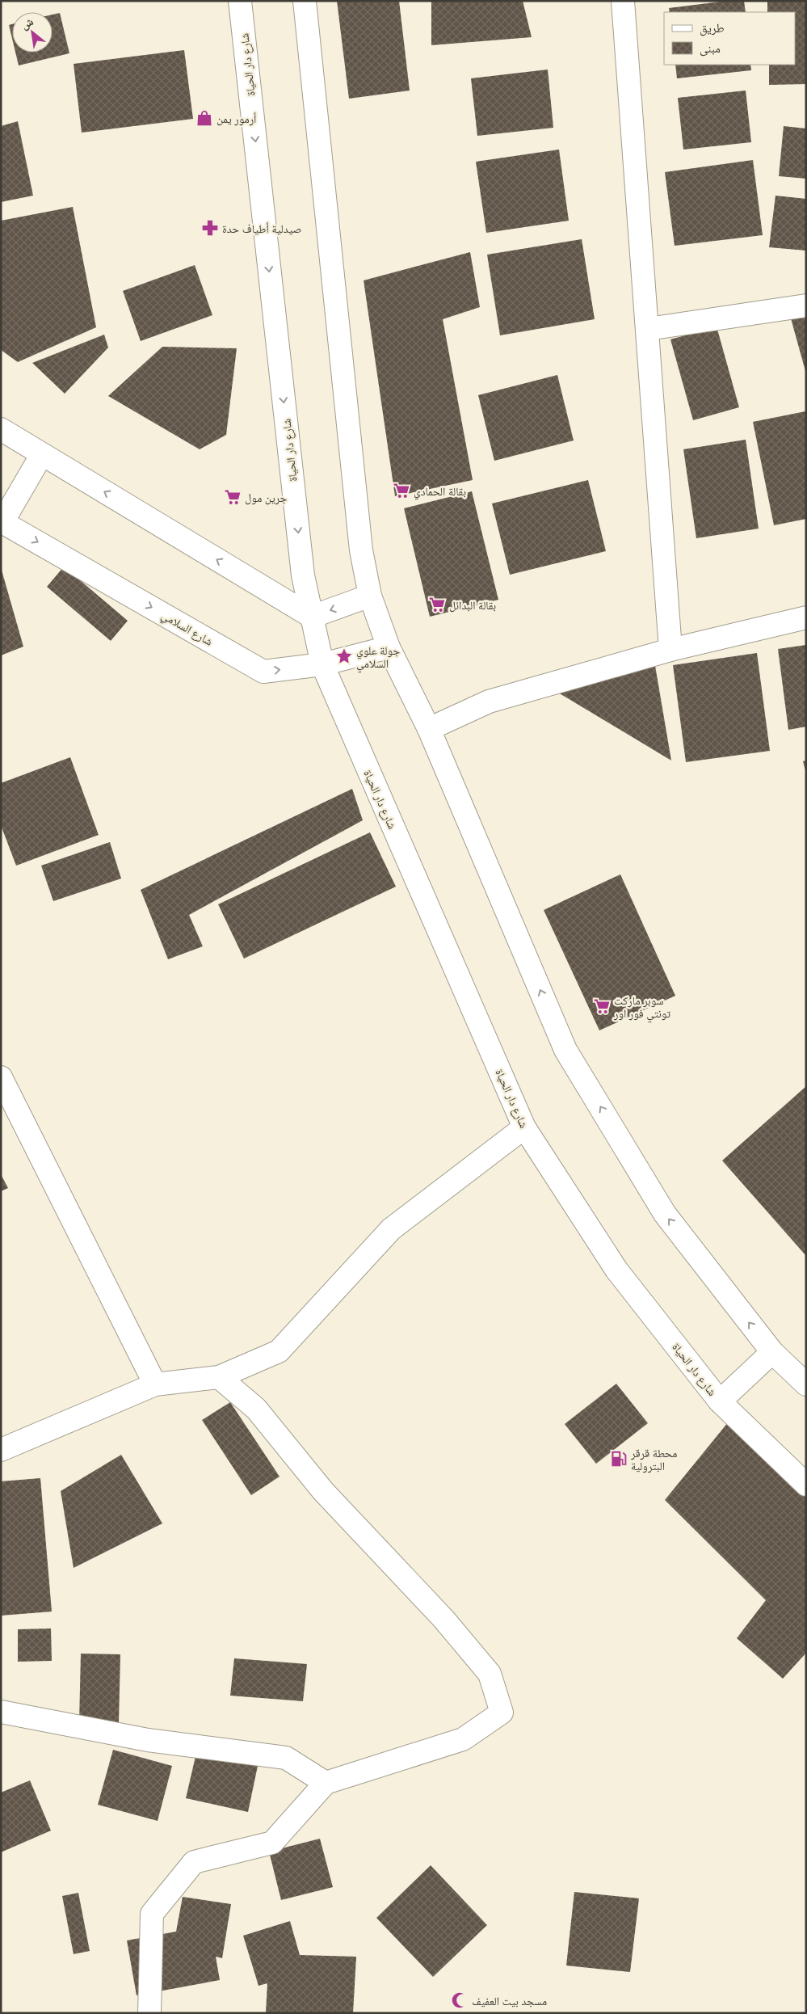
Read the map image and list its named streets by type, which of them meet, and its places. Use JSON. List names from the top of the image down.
{
  "streets": {
    "street": ["شارع دار الحياة", "شارع السلامي"]
  },
  "crossings": [
    ["شارع دار الحياة", "شارع السلامي"]
  ],
  "places": {
    "shop": ["أرمور يمن"],
    "pharmacy": ["صيدلية أطياف حدة"],
    "supermarket": [
      "بقالة الحمادي",
      "جرين مول",
      "بقالة البدائل",
      "سوبر ماركت تونتي فور اور"
    ],
    "place": ["جولة علوي السلامي"],
    "fuel station": ["محطة قرقر البترولية"],
    "mosque": ["مسجد بيت العفيف"]
  },
  "legend": ["طريق", "مبنى"],
  "north": "top left"
}
